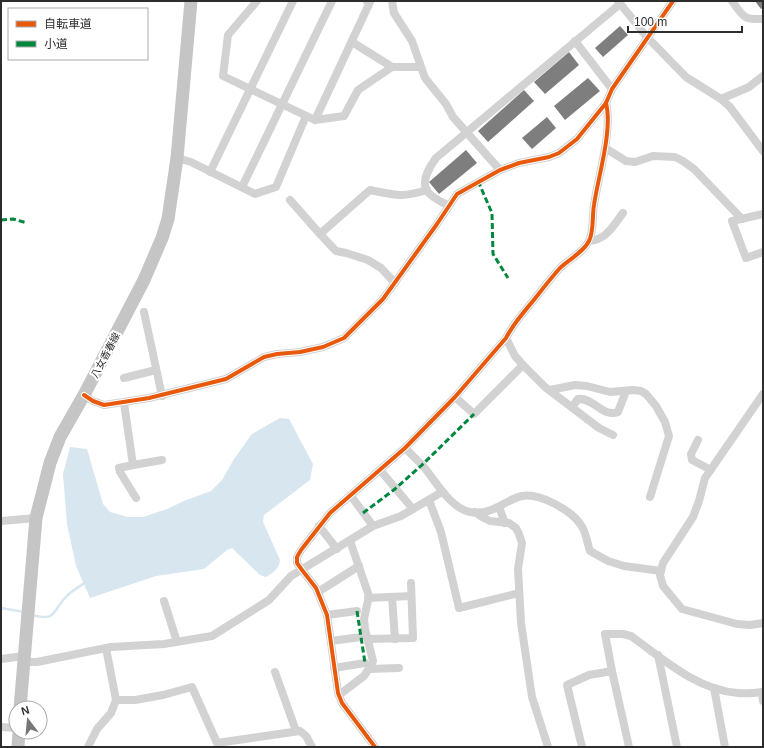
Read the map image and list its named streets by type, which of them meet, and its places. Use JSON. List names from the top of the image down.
{
  "streets": {
    "main road": ["八女香春線"]
  },
  "legend": ["自転車道", "小道"],
  "scale_bar": "100 m",
  "north": "top"
}
